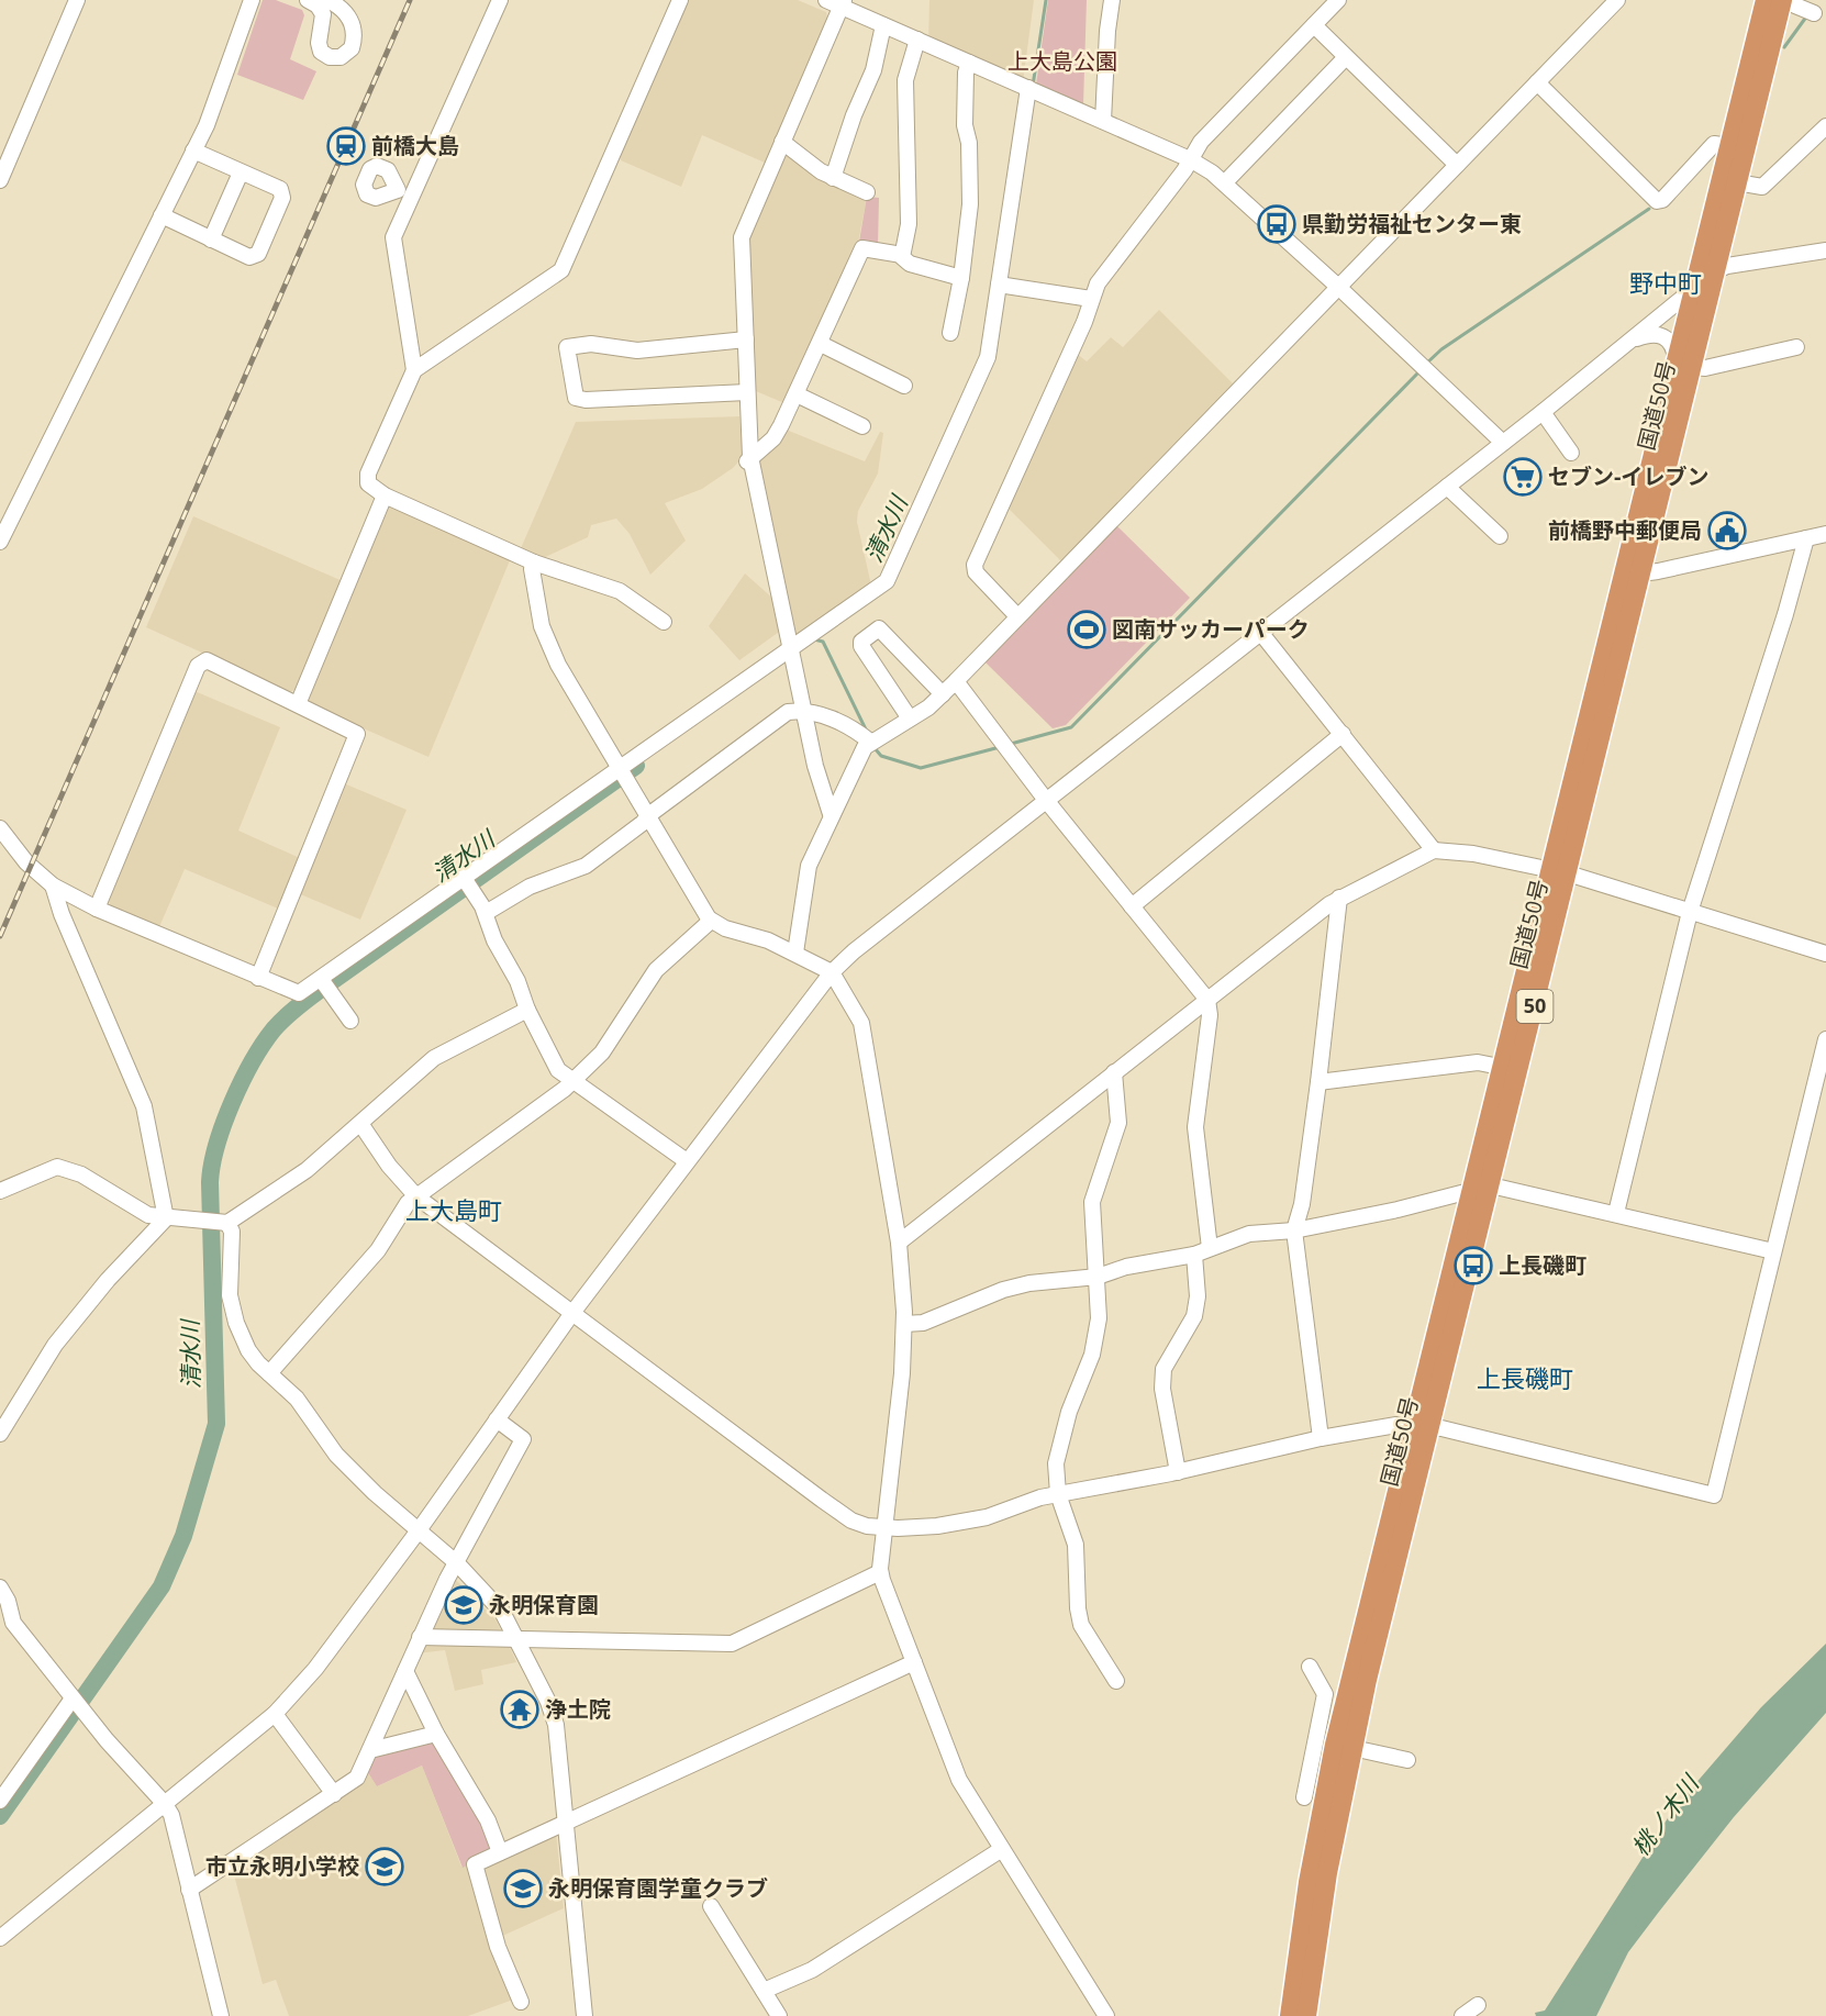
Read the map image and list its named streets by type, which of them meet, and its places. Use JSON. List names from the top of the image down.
{
  "streets": {
    "highway": ["国道50号", "50"]
  },
  "districts": ["野中町", "上大島町", "上長磯町"],
  "water": ["清水川", "桃ノ木川"],
  "parks": ["上大島公園"],
  "places": {
    "station": ["前橋大島"],
    "bus stop": ["県勤労福祉センター東", "上長磯町"],
    "supermarket": ["セブン-イレブン"],
    "public building": ["前橋野中郵便局"],
    "sports": ["図南サッカーパーク"],
    "school or university": ["永明保育園", "市立永明小学校", "永明保育園学童クラブ"],
    "temple": ["浄土院"]
  }
}
